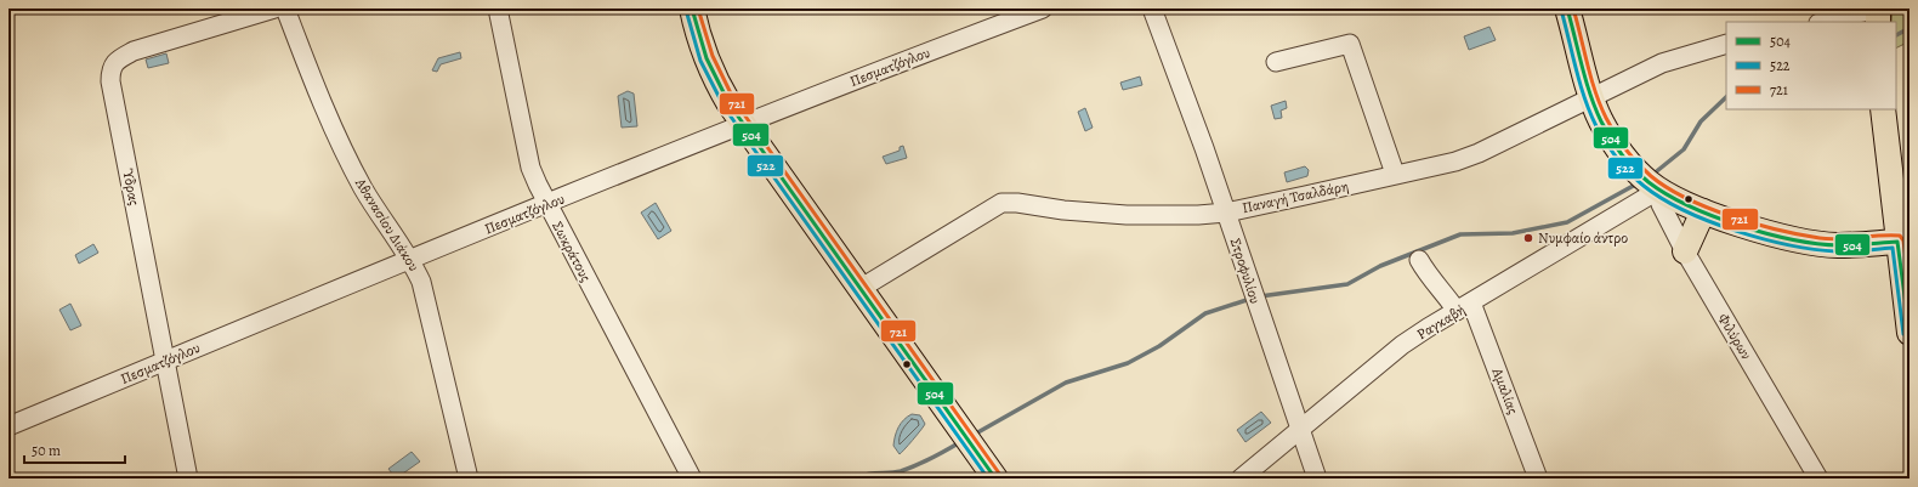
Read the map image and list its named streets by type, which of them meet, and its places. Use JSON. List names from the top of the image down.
{
  "streets": {
    "street": [
      "Πεσματζόγλου",
      "Ύδρας",
      "Παναγή Τσαλδάρη",
      "Αθανασίου Διάκου",
      "Σωκράτους",
      "Στροφυλίου",
      "Ραγκαβή",
      "Φιλύρων",
      "Αμαλίας"
    ]
  },
  "crossings": [
    ["Πεσματζόγλου", "Ύδρας"],
    ["Πεσματζόγλου", "Αθανασίου Διάκου"],
    ["Πεσματζόγλου", "Σωκράτους"],
    ["Παναγή Τσαλδάρη", "Στροφυλίου"],
    ["Στροφυλίου", "Ραγκαβή"],
    ["Ραγκαβή", "Φιλύρων"],
    ["Ραγκαβή", "Αμαλίας"]
  ],
  "places": ["Νυμφαίο άντρο"],
  "lines": ["transit line 504", "transit line 721", "transit line 522"],
  "legend": ["504", "522", "721"],
  "scale_bar": "50 m"
}
